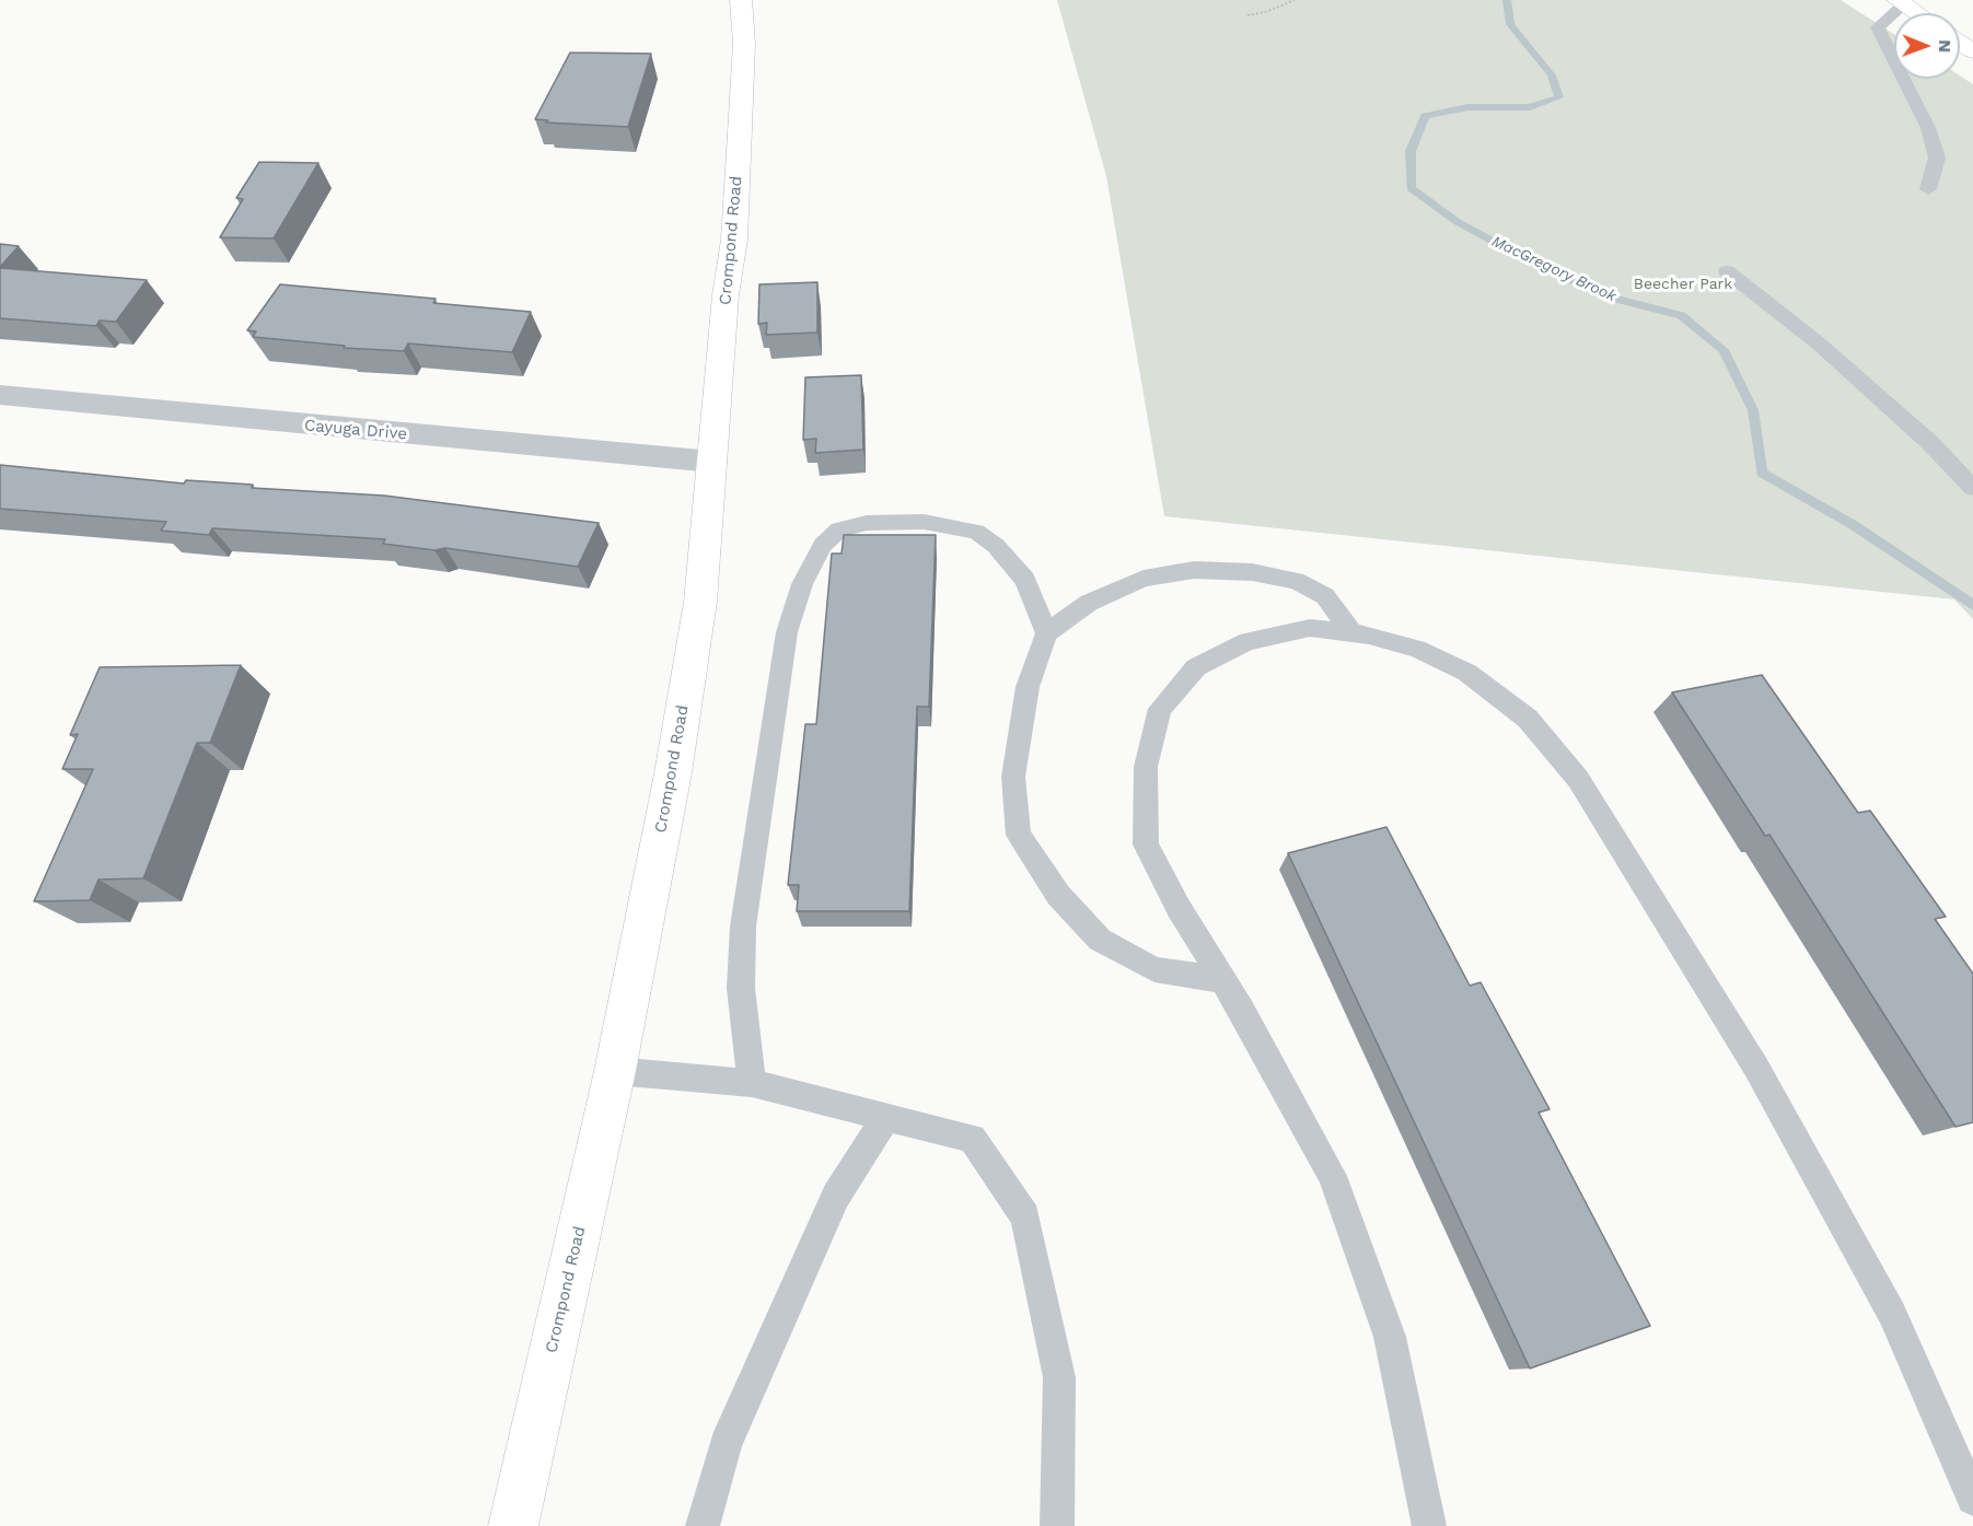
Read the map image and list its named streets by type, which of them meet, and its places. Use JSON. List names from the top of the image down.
{
  "streets": {
    "main road": ["Crompond Road"],
    "street": ["Cayuga Drive"]
  },
  "crossings": [
    ["Crompond Road", "Cayuga Drive"]
  ],
  "water": ["MacGregory Brook"],
  "parks": ["Beecher Park"],
  "north": "right"
}
